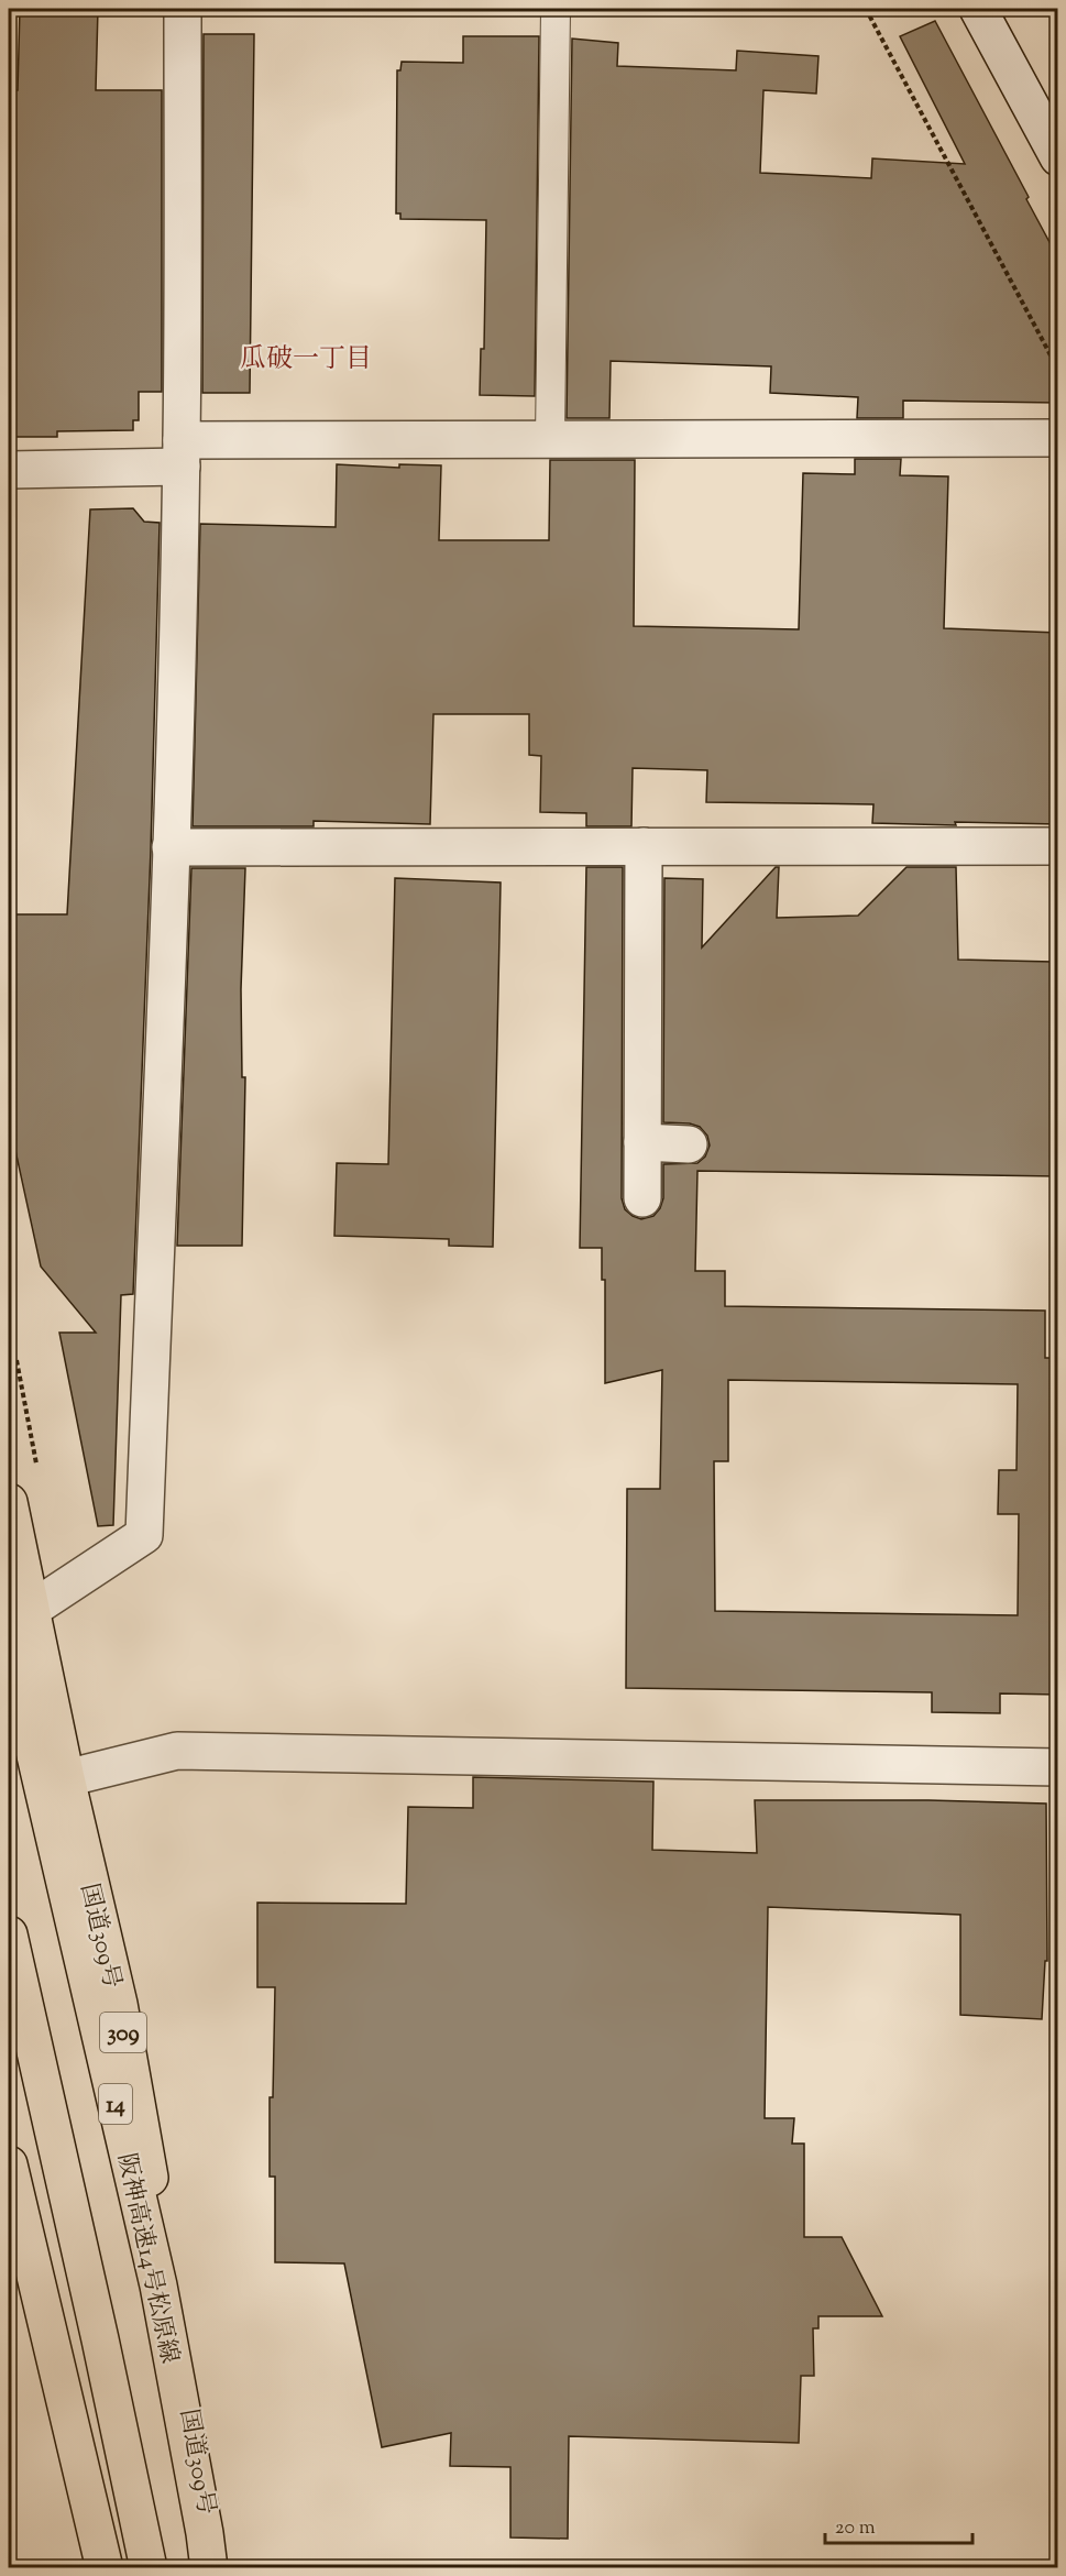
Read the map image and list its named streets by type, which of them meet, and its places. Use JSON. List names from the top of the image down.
{
  "streets": {
    "highway": [
      "国道309号",
      "309",
      "14",
      "阪神高速14号松原線"
    ]
  },
  "districts": ["瓜破一丁目"],
  "scale_bar": "20 m"
}
